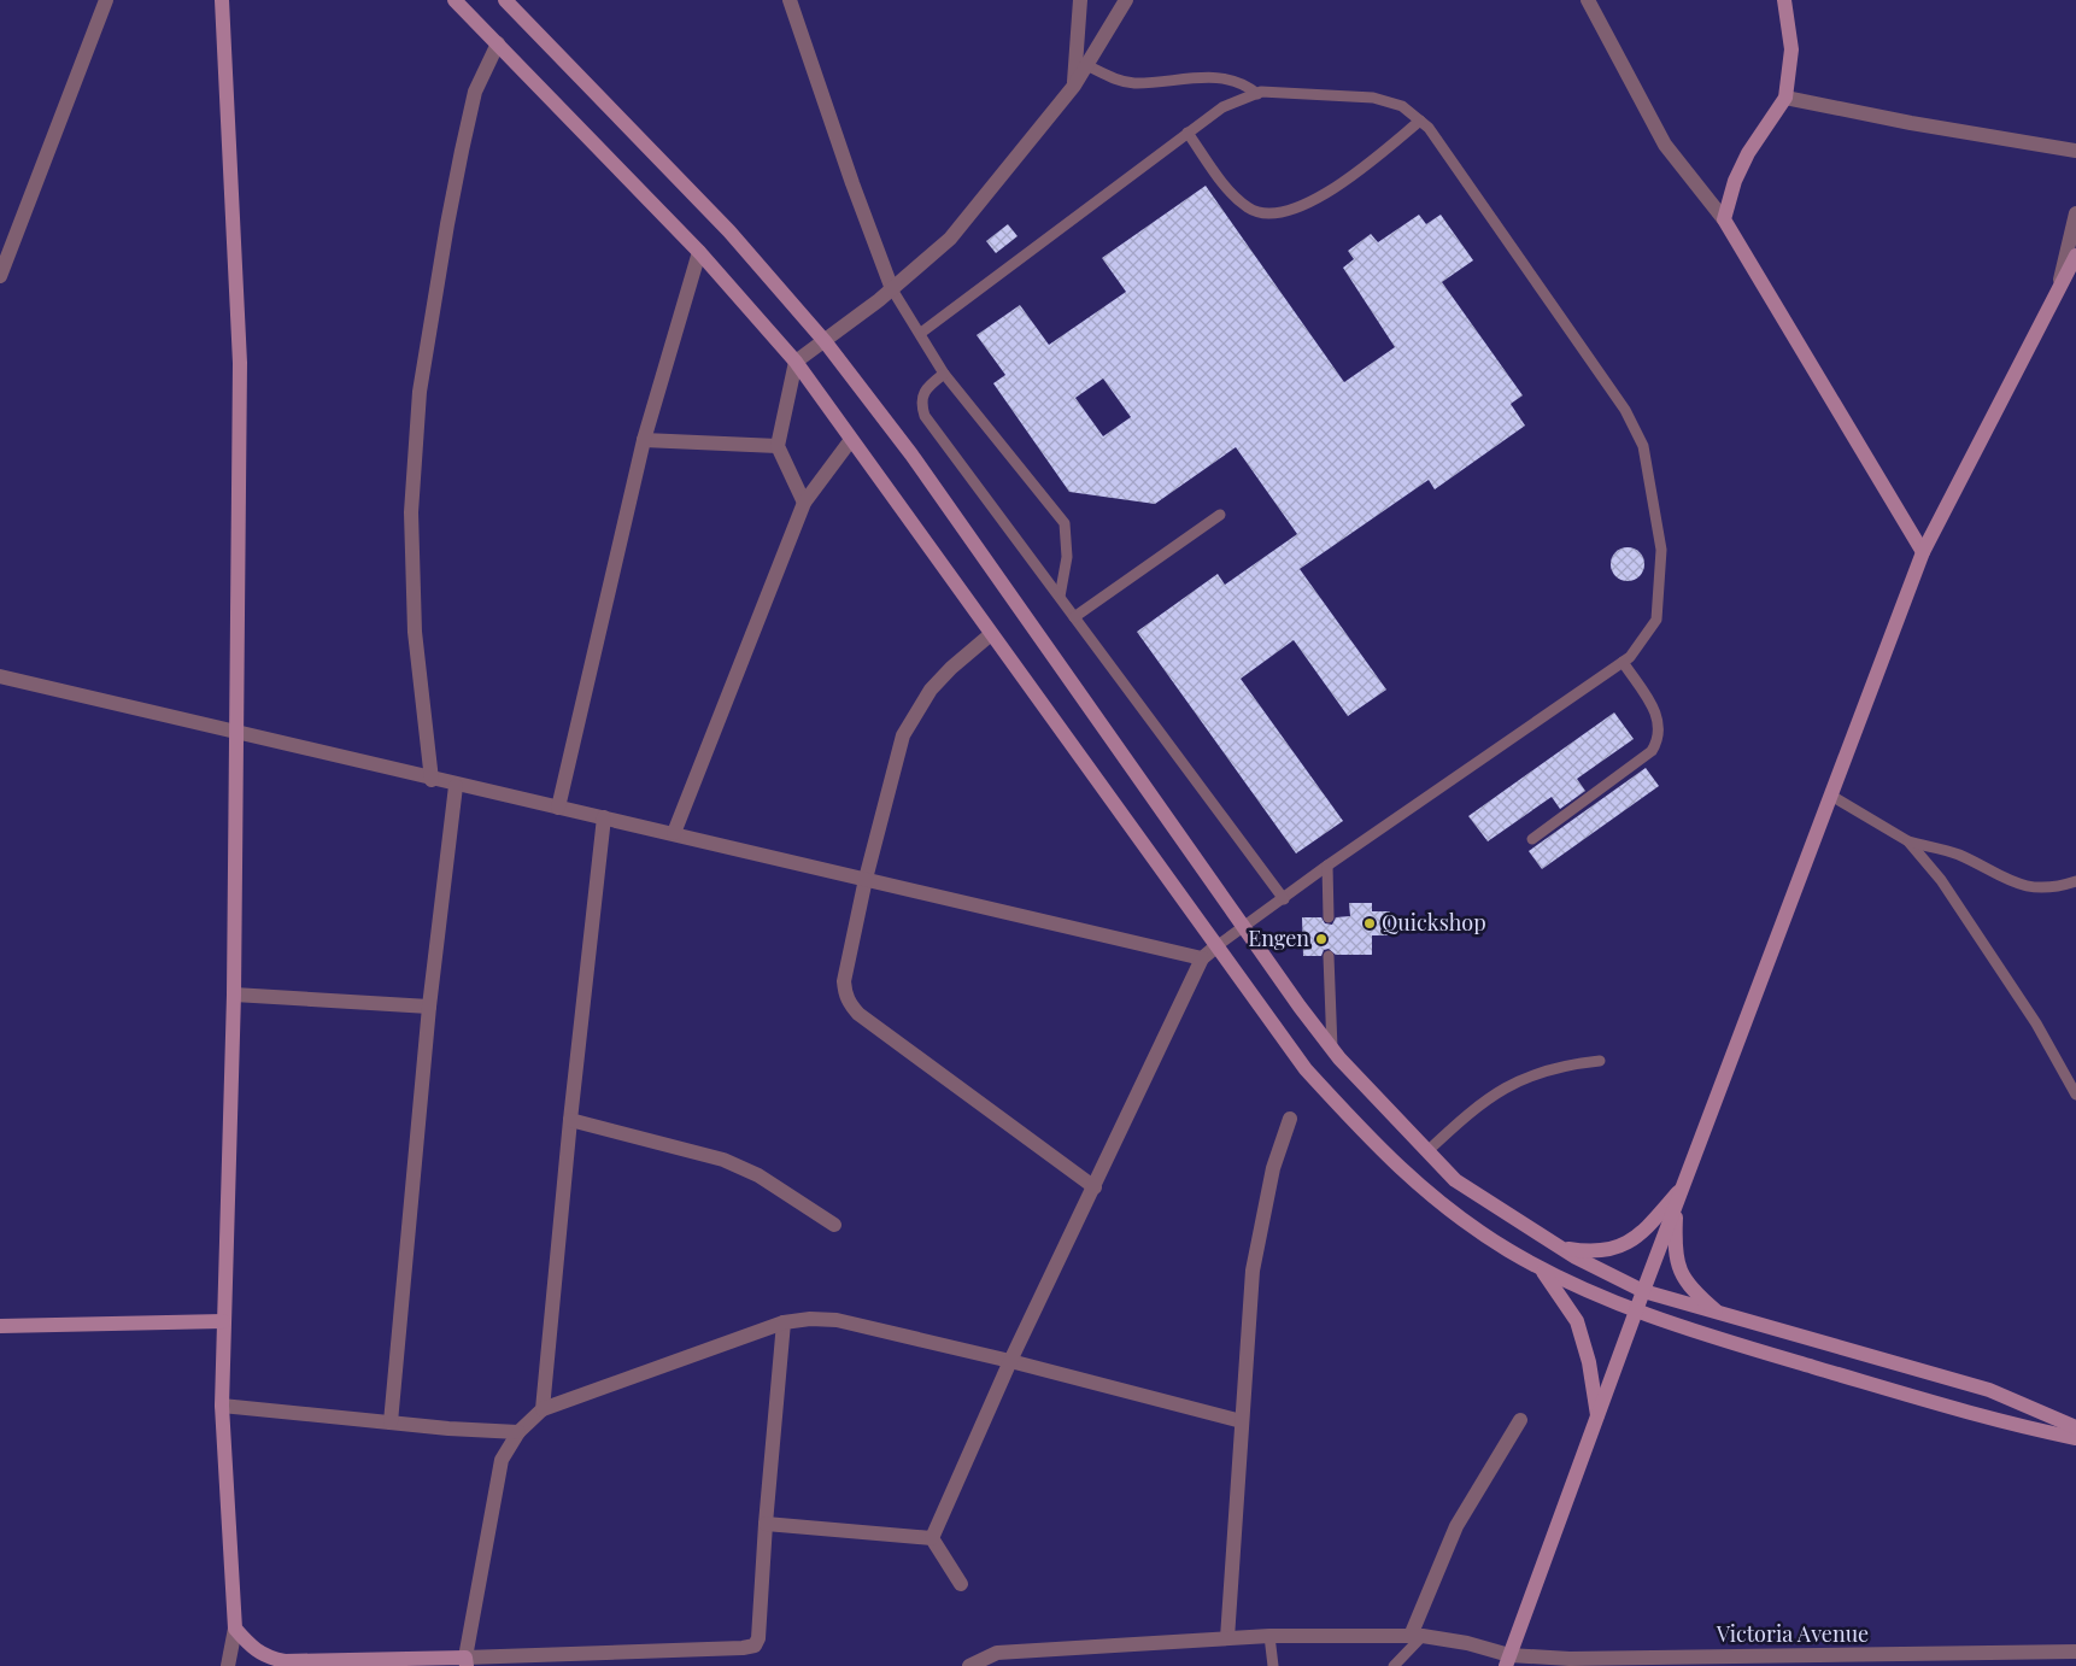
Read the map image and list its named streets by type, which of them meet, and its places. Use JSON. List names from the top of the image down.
{
  "streets": {
    "street": ["Victoria Avenue"]
  },
  "places": ["Quickshop", "Engen"]
}
